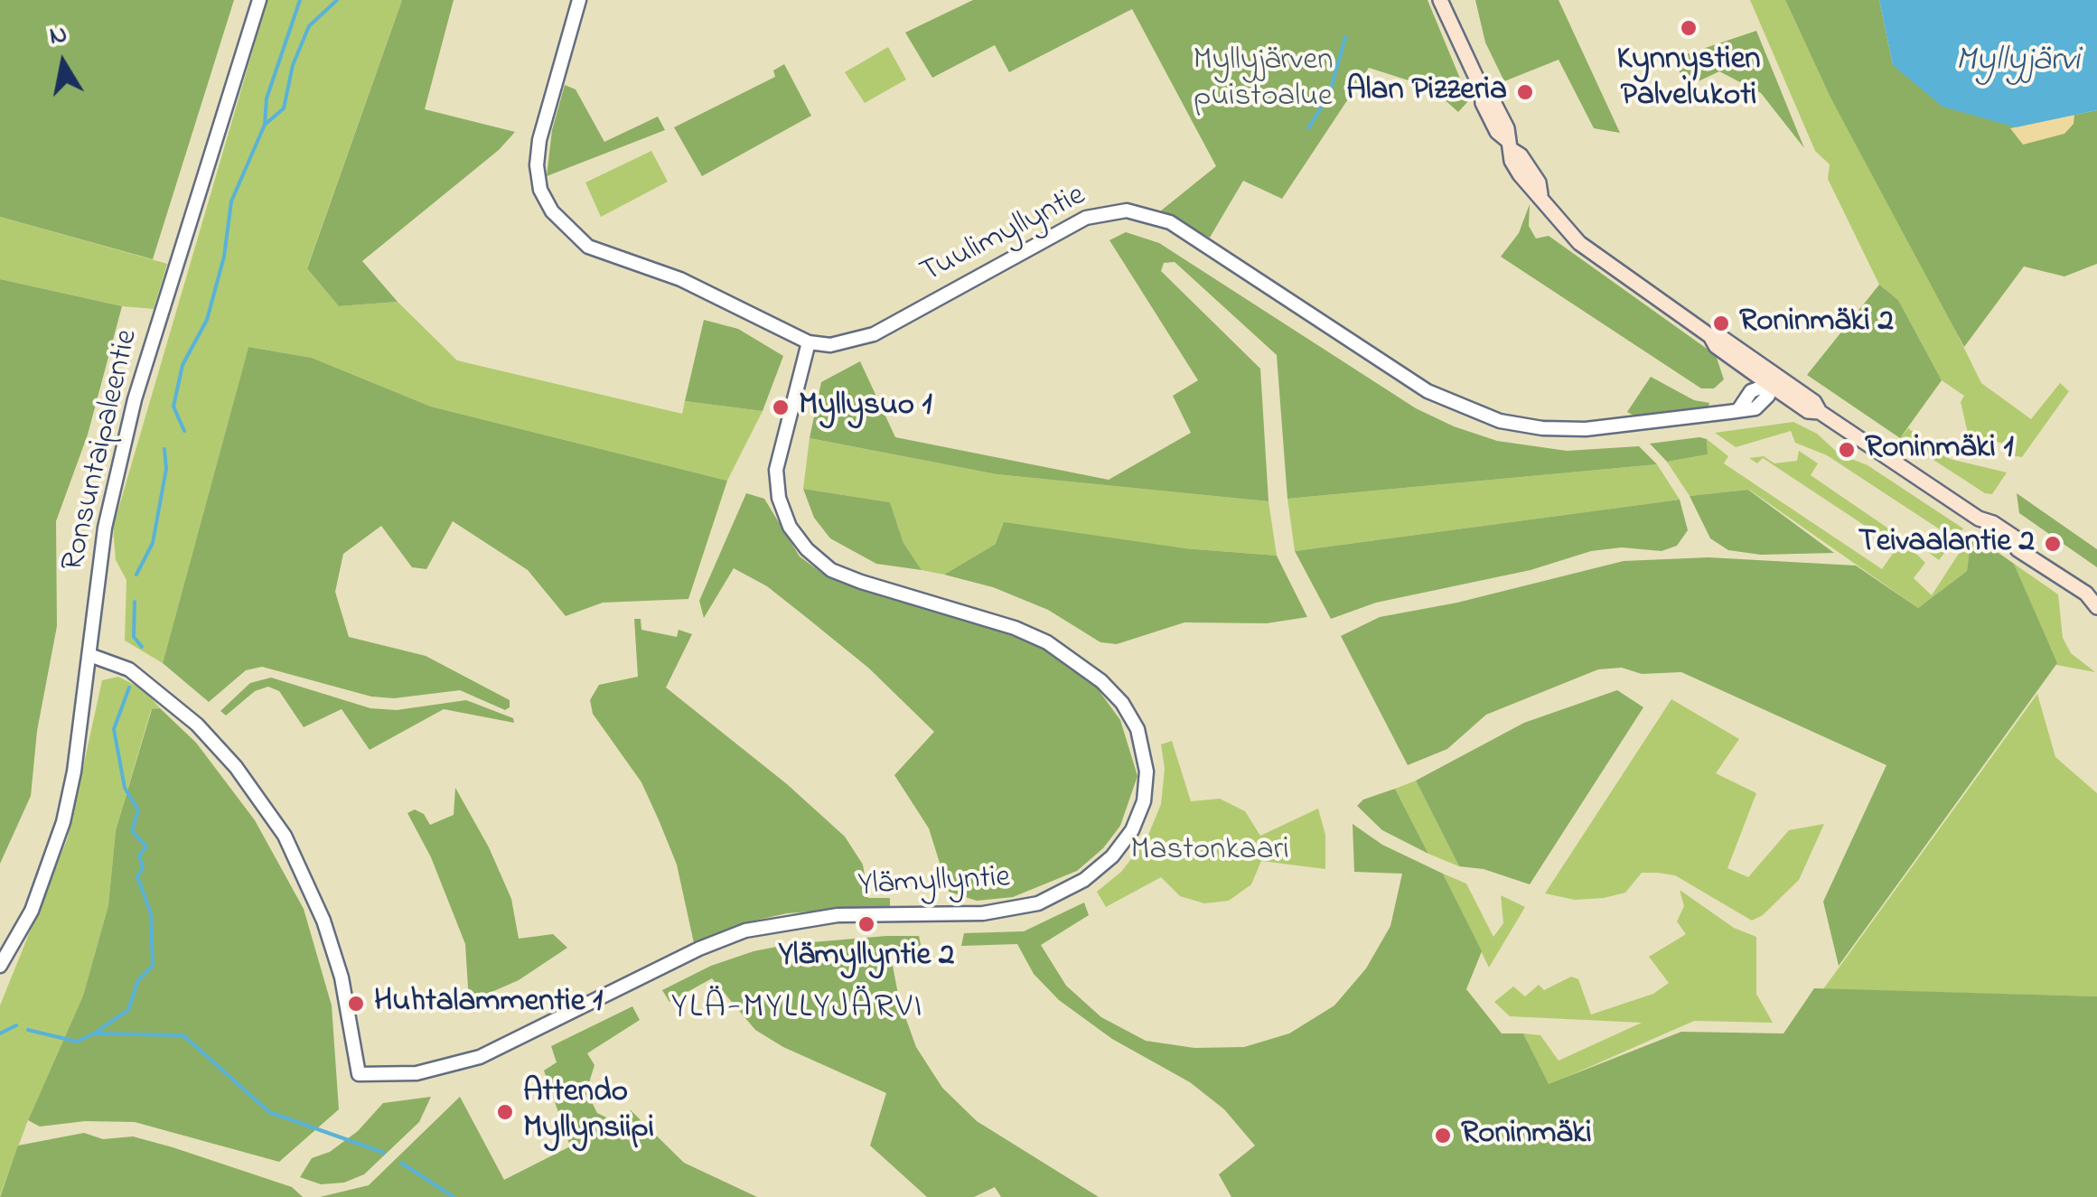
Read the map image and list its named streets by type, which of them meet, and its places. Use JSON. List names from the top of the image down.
{
  "streets": {
    "street": ["Tuulimyllyntie", "Ronsuntaipaleentie", "Ylämyllyntie"]
  },
  "crossings": [
    ["Tuulimyllyntie", "Ylämyllyntie"],
    ["Ronsuntaipaleentie", "Ylämyllyntie"]
  ],
  "districts": ["YLÄ-MYLLYJÄRVI"],
  "water": ["Myllyjärvi"],
  "parks": ["Myllyjärven puistoalue", "Mastonkaari"],
  "places": [
    "Kynnystien Palvelukoti",
    "Alan Pizzeria",
    "Roninmäki 2",
    "Myllysuo 1",
    "Roninmäki 1",
    "Teivaalantie 2",
    "Ylämyllyntie 2",
    "Huhtalammentie 1",
    "Attendo Myllynsiipi",
    "Roninmäki"
  ],
  "north": "top"
}
